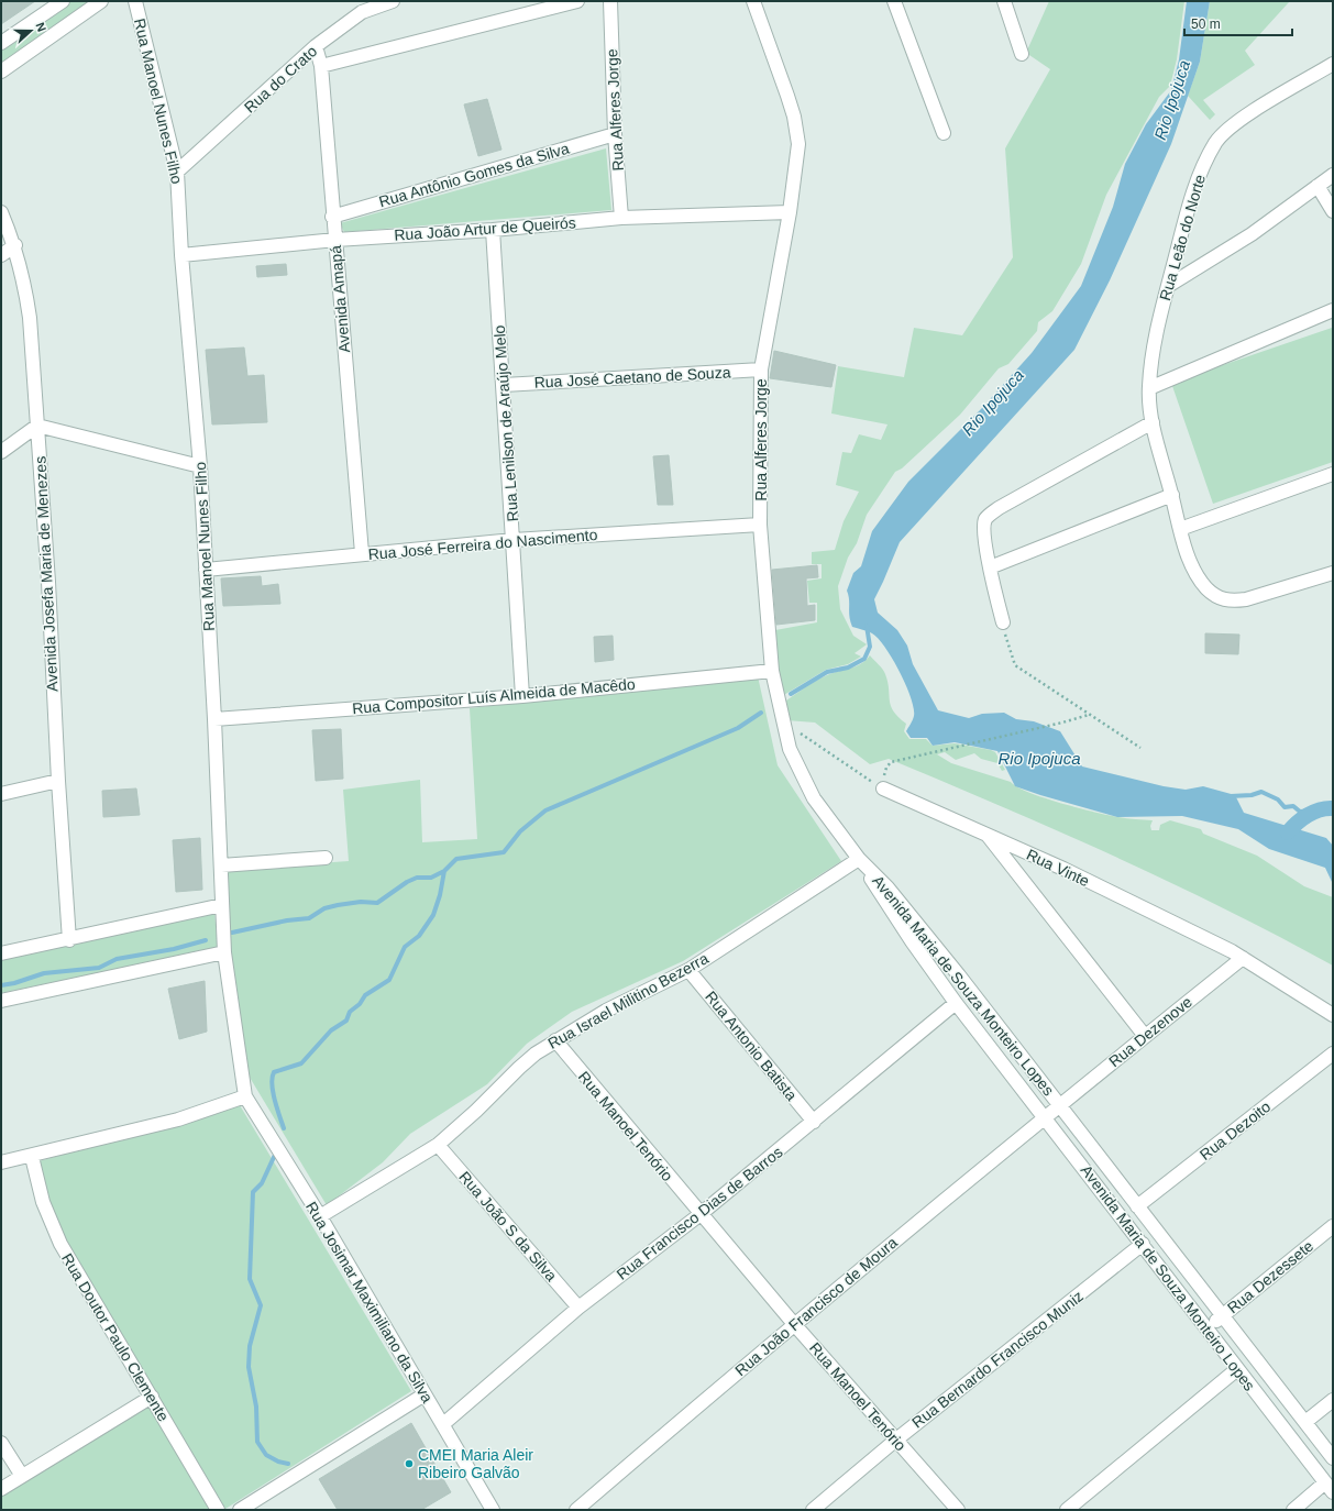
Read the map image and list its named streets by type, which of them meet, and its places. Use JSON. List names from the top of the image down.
{
  "streets": {
    "street": [
      "Rua do Crato",
      "Rua Manoel Nunes Filho",
      "Rua Alferes Jorge",
      "Rua Antônio Gomes da Silva",
      "Rua João Artur de Queirós",
      "Rua Leão do Norte",
      "Avenida Amapá",
      "Rua José Caetano de Souza",
      "Rua Lenilson de Araújo Melo",
      "Rua José Ferreira do Nascimento",
      "Avenida Josefa Maria de Menezes",
      "Rua Compositor Luís Almeida de Macêdo",
      "Rua Vinte",
      "Avenida Maria de Souza Monteiro Lopes",
      "Rua Israel Militino Bezerra",
      "Rua Dezenove",
      "Rua Antonio Batista",
      "Rua Manoel Tenório",
      "Rua Dezoito",
      "Rua Francisco Dias de Barros",
      "Rua João S da Silva",
      "Rua Dezessete",
      "Rua Josimar Maximiliano da Silva",
      "Rua João Francisco de Moura",
      "Rua Doutor Paulo Clemente",
      "Rua Bernardo Francisco Muniz"
    ]
  },
  "crossings": [
    ["Rua do Crato", "Rua Manoel Nunes Filho"],
    ["Rua do Crato", "Avenida Amapá"],
    ["Rua Manoel Nunes Filho", "Rua João Artur de Queirós"],
    ["Rua Manoel Nunes Filho", "Rua José Ferreira do Nascimento"],
    ["Rua Manoel Nunes Filho", "Rua Compositor Luís Almeida de Macêdo"],
    ["Rua Manoel Nunes Filho", "Rua Josimar Maximiliano da Silva"],
    ["Rua Alferes Jorge", "Rua Antônio Gomes da Silva"],
    ["Rua Alferes Jorge", "Rua João Artur de Queirós"],
    ["Rua Alferes Jorge", "Rua José Caetano de Souza"],
    ["Rua Alferes Jorge", "Rua José Ferreira do Nascimento"],
    ["Rua Alferes Jorge", "Rua Compositor Luís Almeida de Macêdo"],
    ["Rua Alferes Jorge", "Avenida Maria de Souza Monteiro Lopes"],
    ["Rua Alferes Jorge", "Rua Israel Militino Bezerra"],
    ["Rua Antônio Gomes da Silva", "Avenida Amapá"],
    ["Rua João Artur de Queirós", "Avenida Amapá"],
    ["Rua João Artur de Queirós", "Rua Lenilson de Araújo Melo"],
    ["Avenida Amapá", "Rua José Ferreira do Nascimento"],
    ["Rua José Caetano de Souza", "Rua Lenilson de Araújo Melo"],
    ["Rua Lenilson de Araújo Melo", "Rua José Ferreira do Nascimento"],
    ["Rua Lenilson de Araújo Melo", "Rua Compositor Luís Almeida de Macêdo"],
    ["Rua Vinte", "Rua Dezenove"],
    ["Avenida Maria de Souza Monteiro Lopes", "Rua Israel Militino Bezerra"],
    ["Avenida Maria de Souza Monteiro Lopes", "Rua Dezenove"],
    ["Avenida Maria de Souza Monteiro Lopes", "Rua Dezoito"],
    ["Avenida Maria de Souza Monteiro Lopes", "Rua Francisco Dias de Barros"],
    ["Avenida Maria de Souza Monteiro Lopes", "Rua Dezessete"],
    ["Avenida Maria de Souza Monteiro Lopes", "Rua João Francisco de Moura"],
    ["Avenida Maria de Souza Monteiro Lopes", "Rua Bernardo Francisco Muniz"],
    ["Rua Israel Militino Bezerra", "Rua Antonio Batista"],
    ["Rua Israel Militino Bezerra", "Rua Manoel Tenório"],
    ["Rua Israel Militino Bezerra", "Rua João S da Silva"],
    ["Rua Israel Militino Bezerra", "Rua Josimar Maximiliano da Silva"],
    ["Rua Dezenove", "Rua João Francisco de Moura"],
    ["Rua Antonio Batista", "Rua Francisco Dias de Barros"],
    ["Rua Manoel Tenório", "Rua Francisco Dias de Barros"],
    ["Rua Manoel Tenório", "Rua João Francisco de Moura"],
    ["Rua Manoel Tenório", "Rua Bernardo Francisco Muniz"],
    ["Rua Francisco Dias de Barros", "Rua João S da Silva"],
    ["Rua Francisco Dias de Barros", "Rua Josimar Maximiliano da Silva"]
  ],
  "water": ["Rio Ipojuca"],
  "places": ["CMEI Maria Aleir Ribeiro Galvão"],
  "scale_bar": "50 m",
  "north": "right"
}
